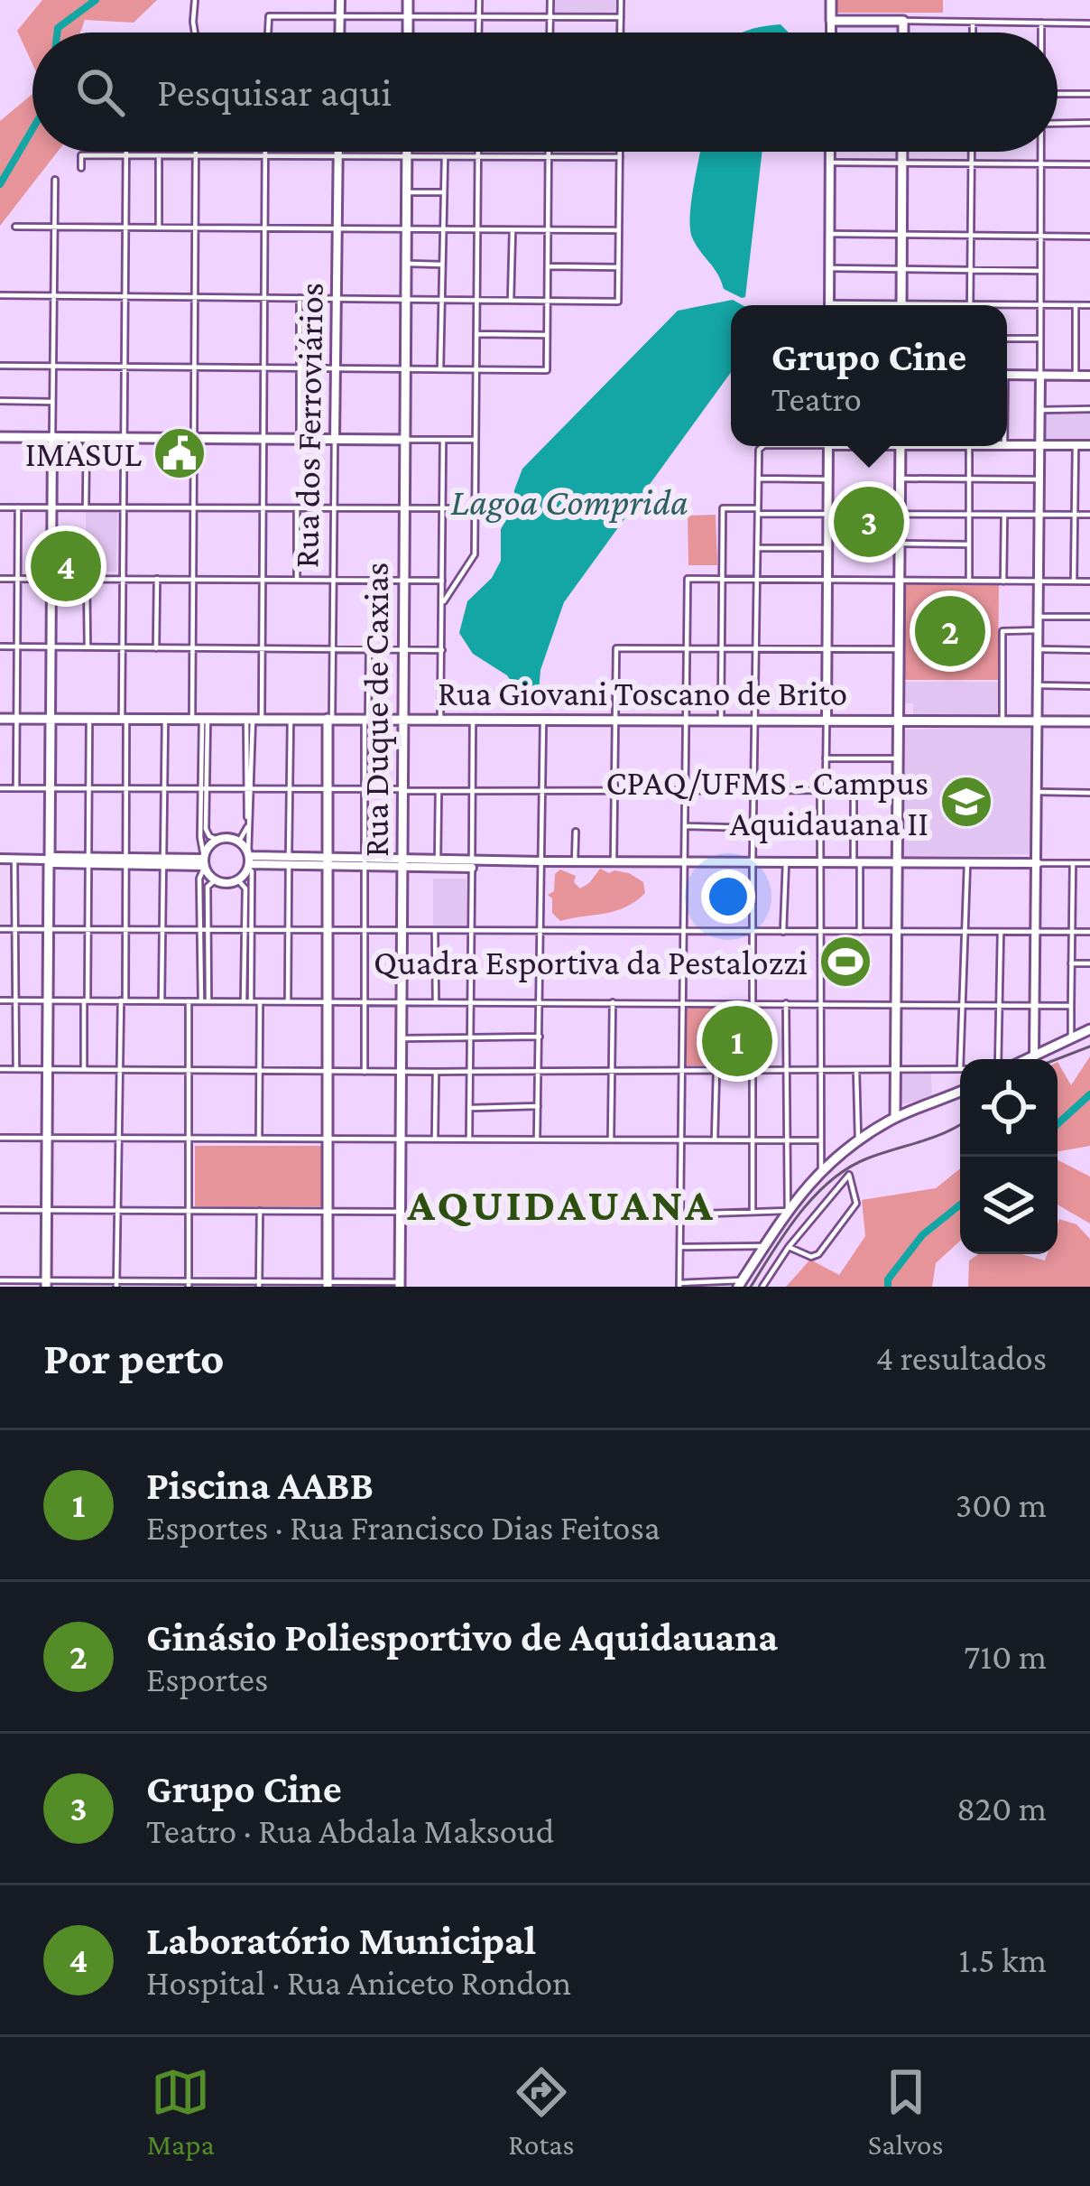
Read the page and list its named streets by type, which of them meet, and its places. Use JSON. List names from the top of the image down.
{
  "streets": {
    "main road": ["Rua dos Ferroviários", "Rua Giovani Toscano de Brito", "Rua Duque de Caxias"]
  },
  "crossings": [
    ["Rua dos Ferroviários", "Rua Giovani Toscano de Brito"],
    ["Rua Giovani Toscano de Brito", "Rua Duque de Caxias"]
  ],
  "districts": ["AQUIDAUANA"],
  "water": ["Lagoa Comprida"],
  "places": {
    "public building": ["IMASUL"],
    "school or university": ["CPAQ/UFMS - Campus Aquidauana II"],
    "sports": ["Quadra Esportiva da Pestalozzi"]
  },
  "page": {
    "search": "Pesquisar aqui",
    "popup": ["Grupo Cine", "Teatro"],
    "pins": [
      "3",
      "4",
      "2",
      "1"
    ],
    "heading": ["Por perto", "4 resultados"],
    "list": [
      {
        "mark": "1",
        "name": "Piscina AABB",
        "note": "Esportes · Rua Francisco Dias Feitosa",
        "value": "300 m"
      },
      {
        "mark": "2",
        "name": "Ginásio Poliesportivo de Aquidauana",
        "note": "Esportes",
        "value": "710 m"
      },
      {
        "mark": "3",
        "name": "Grupo Cine",
        "note": "Teatro · Rua Abdala Maksoud",
        "value": "820 m"
      },
      {
        "mark": "4",
        "name": "Laboratório Municipal",
        "note": "Hospital · Rua Aniceto Rondon",
        "value": "1.5 km"
      }
    ],
    "nav": ["Mapa", "Rotas", "Salvos"]
  }
}
